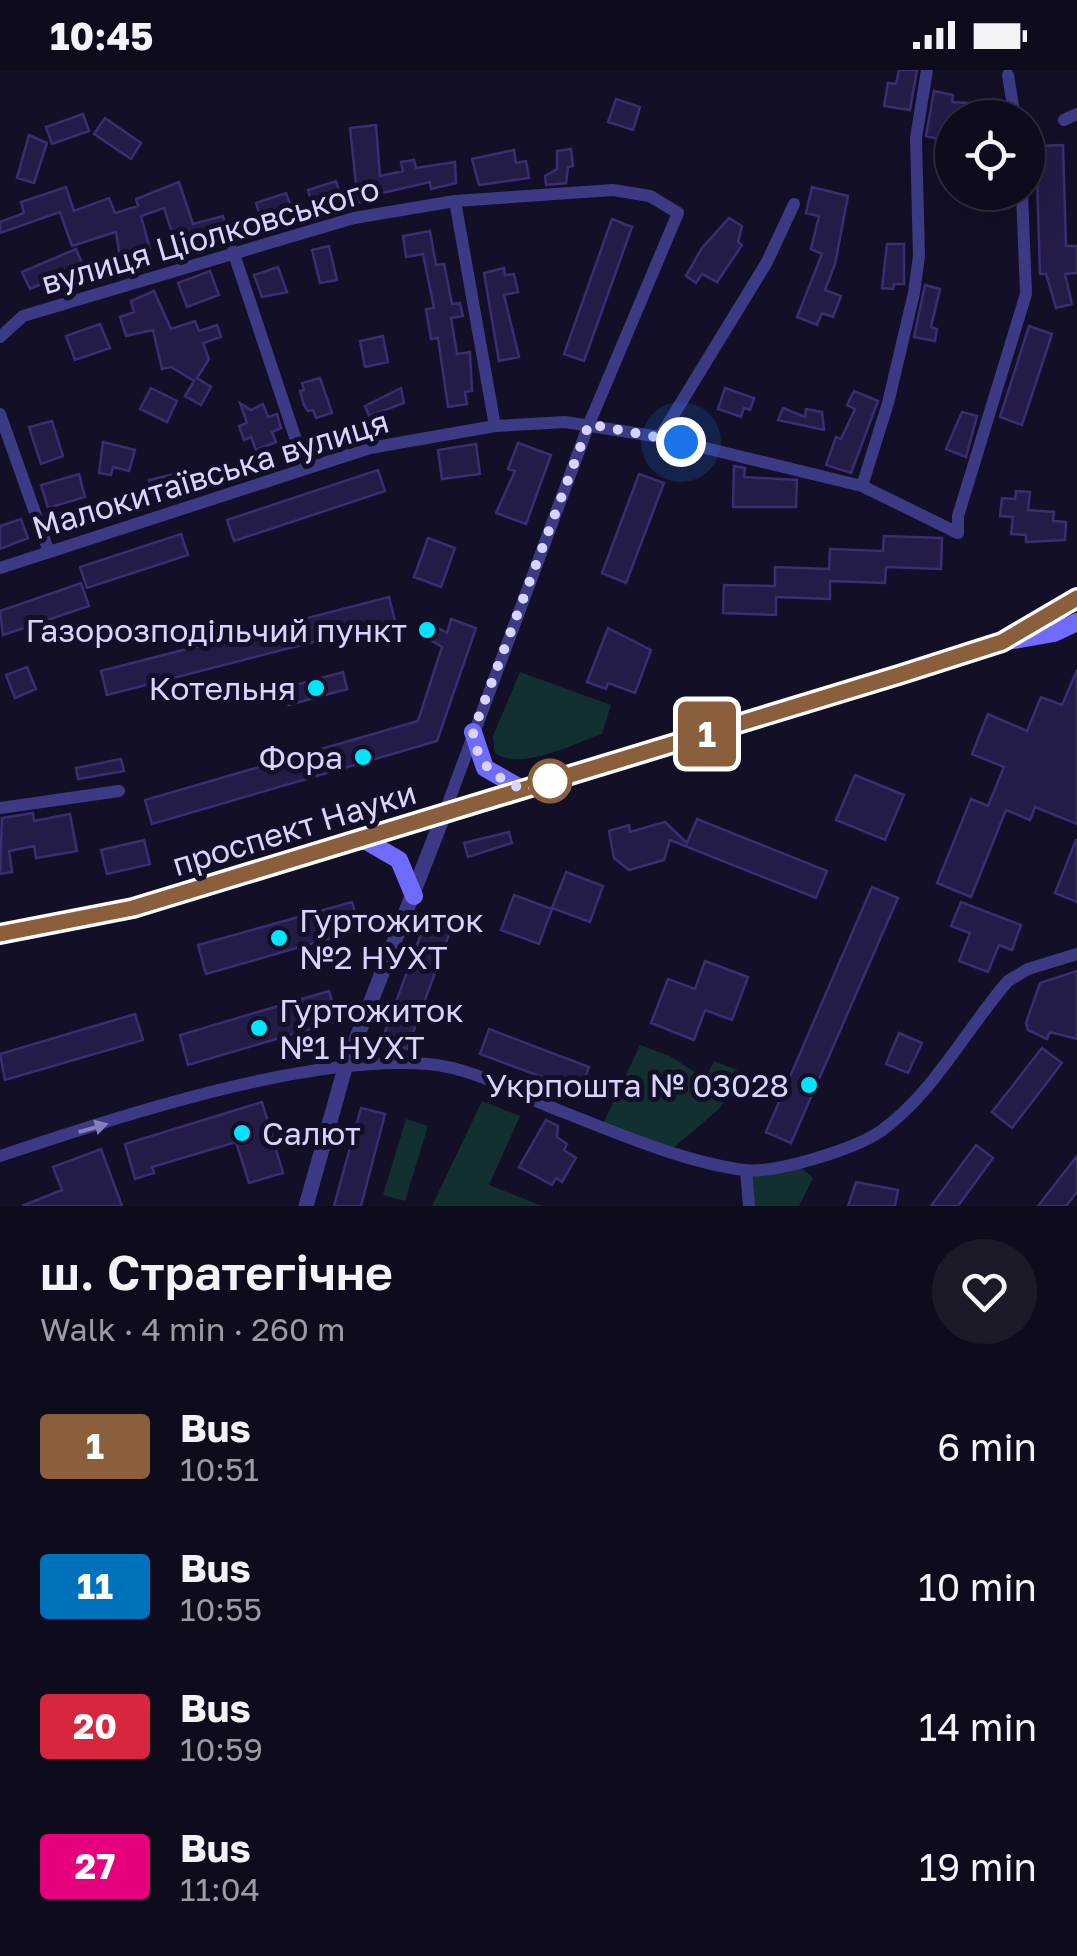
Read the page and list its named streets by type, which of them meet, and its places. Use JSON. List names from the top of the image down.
{
  "streets": {
    "main road": ["проспект Науки"],
    "street": ["вулиця Ціолковського", "Малокитаївська вулиця"]
  },
  "crossings": [
    ["вулиця Ціолковського", "Малокитаївська вулиця"]
  ],
  "places": [
    "Газорозподільчий пункт",
    "Котельня",
    "Фора",
    "Гуртожиток №2 НУХТ",
    "Гуртожиток №1 НУХТ",
    "Укрпошта № 03028",
    "Салют"
  ],
  "lines": ["bus line 1"],
  "page": {
    "status": "10:45",
    "on_map": "1",
    "heading": ["ш. Стратегічне", "Walk · 4 min · 260 m"],
    "list": [
      {
        "mark": "1",
        "name": "Bus",
        "note": "10:51",
        "value": "6 min"
      },
      {
        "mark": "11",
        "name": "Bus",
        "note": "10:55",
        "value": "10 min"
      },
      {
        "mark": "20",
        "name": "Bus",
        "note": "10:59",
        "value": "14 min"
      },
      {
        "mark": "27",
        "name": "Bus",
        "note": "11:04",
        "value": "19 min"
      }
    ]
  }
}
